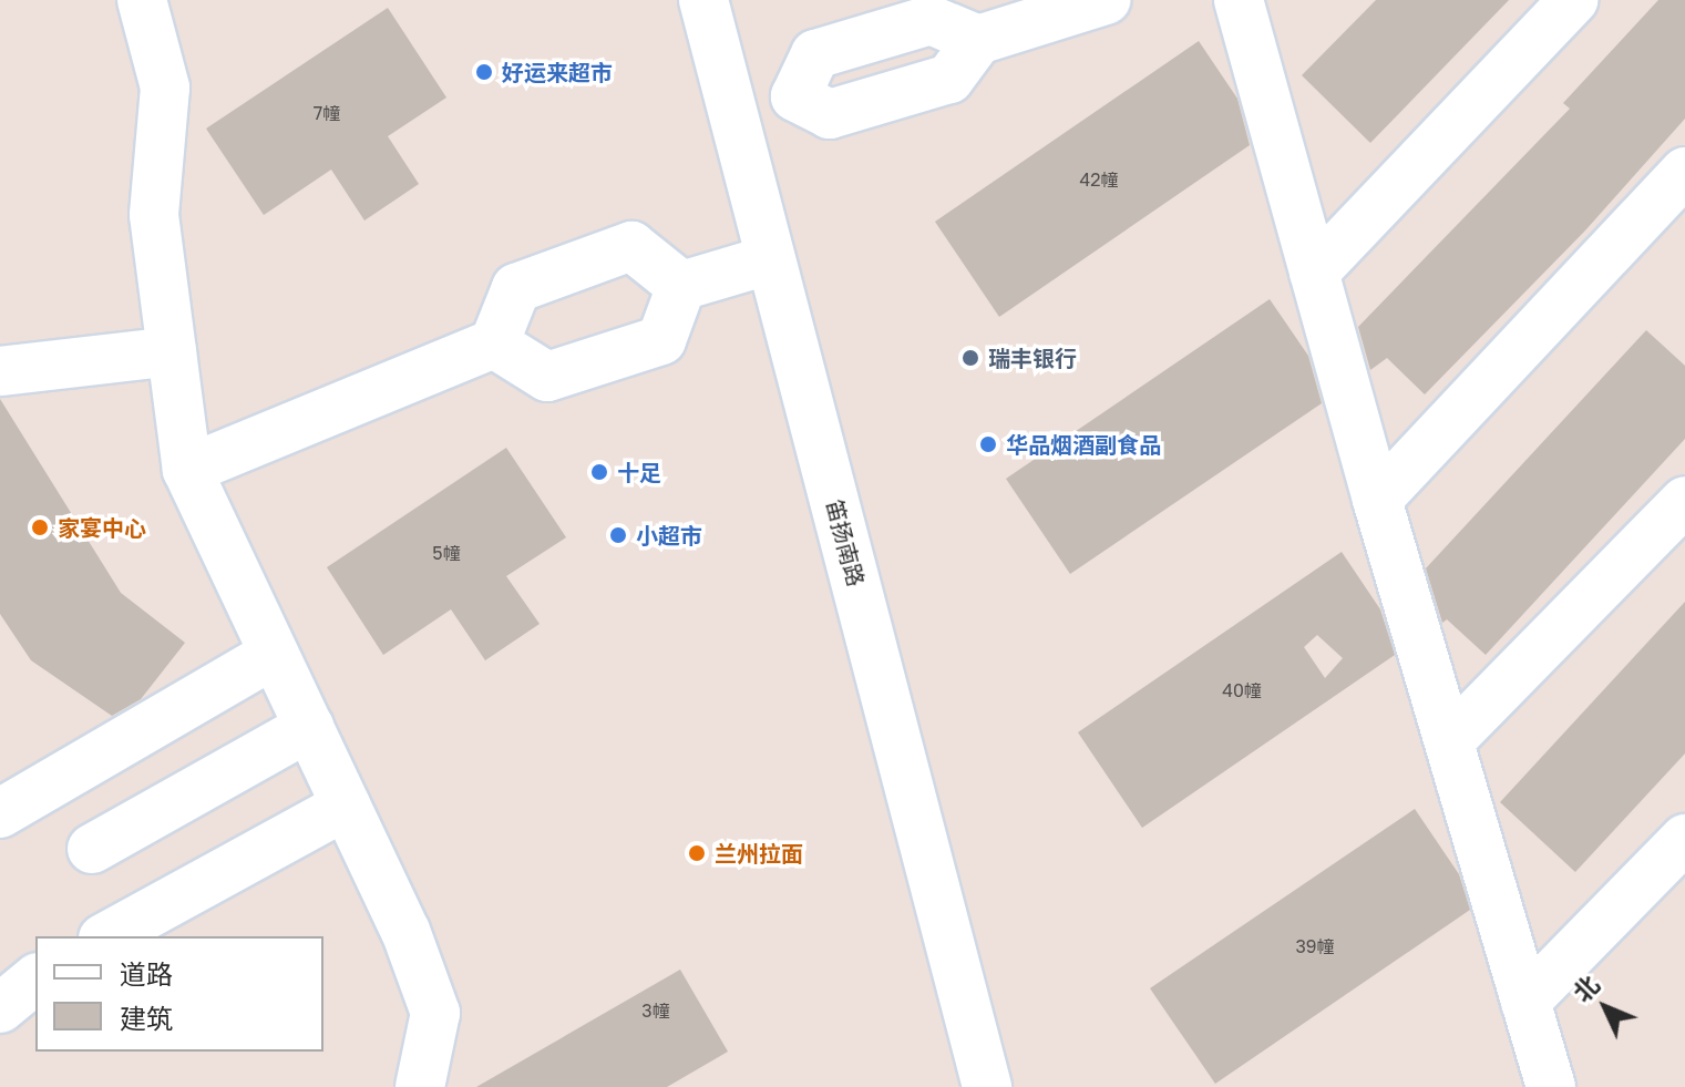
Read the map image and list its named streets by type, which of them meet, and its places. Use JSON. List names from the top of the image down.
{
  "streets": {
    "street": ["笛扬南路"]
  },
  "places": [
    "好运来超市",
    "瑞丰银行",
    "华品烟酒副食品",
    "十足",
    "家宴中心",
    "小超市",
    "兰州拉面"
  ],
  "house_numbers": [
    "7幢",
    "42幢",
    "5幢",
    "40幢",
    "39幢",
    "3幢"
  ],
  "legend": ["道路", "建筑"],
  "north": "top left"
}
